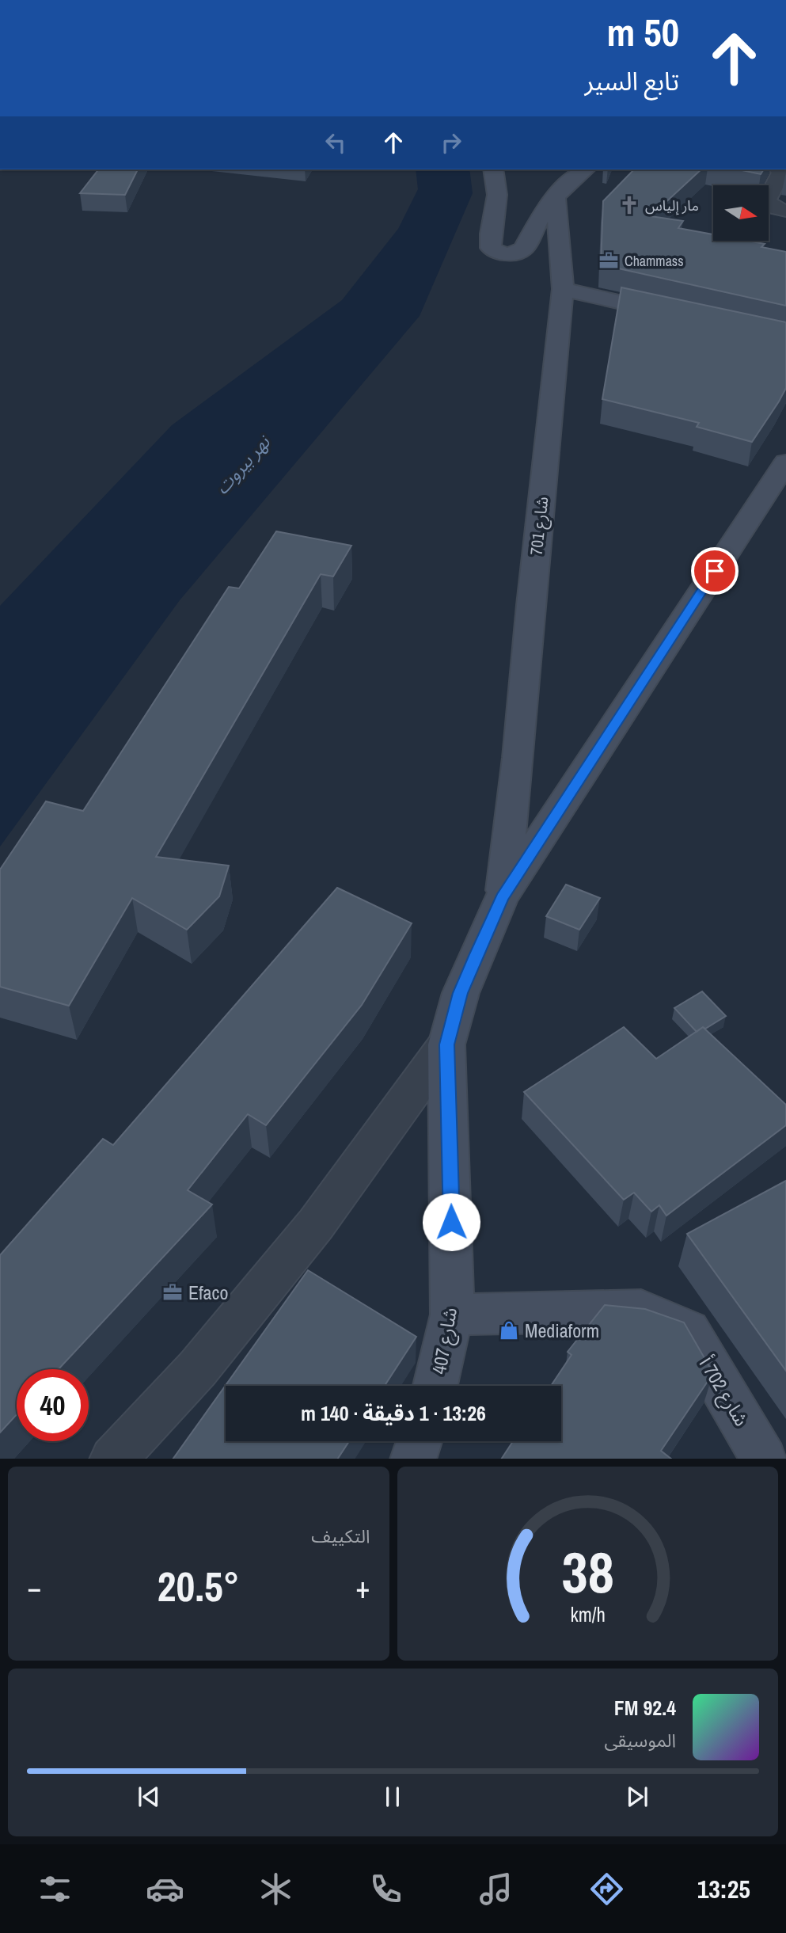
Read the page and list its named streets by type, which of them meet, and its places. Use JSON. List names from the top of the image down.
{
  "streets": {
    "street": ["شارع 701", "شارع 407", "شارع 702 أ"]
  },
  "crossings": [
    ["شارع 701", "شارع 407"],
    ["شارع 407", "شارع 702 أ"]
  ],
  "water": ["نهر بيروت"],
  "places": {
    "church": ["مار إلياس"],
    "office": ["Chammass", "Efaco"],
    "shop": ["Mediaform"]
  },
  "north": "right",
  "page": {
    "turn": ["50 m", "تابع السير"],
    "limit": "40",
    "trip": "13:26 · 1 دقيقة · 140 m",
    "tile": "التكييف",
    "heat": ["−", "20.5°", "+"],
    "song": ["92.4 FM", "الموسيقى"],
    "tabs": "13:25",
    "gauge": ["38", "km/h"]
  }
}
